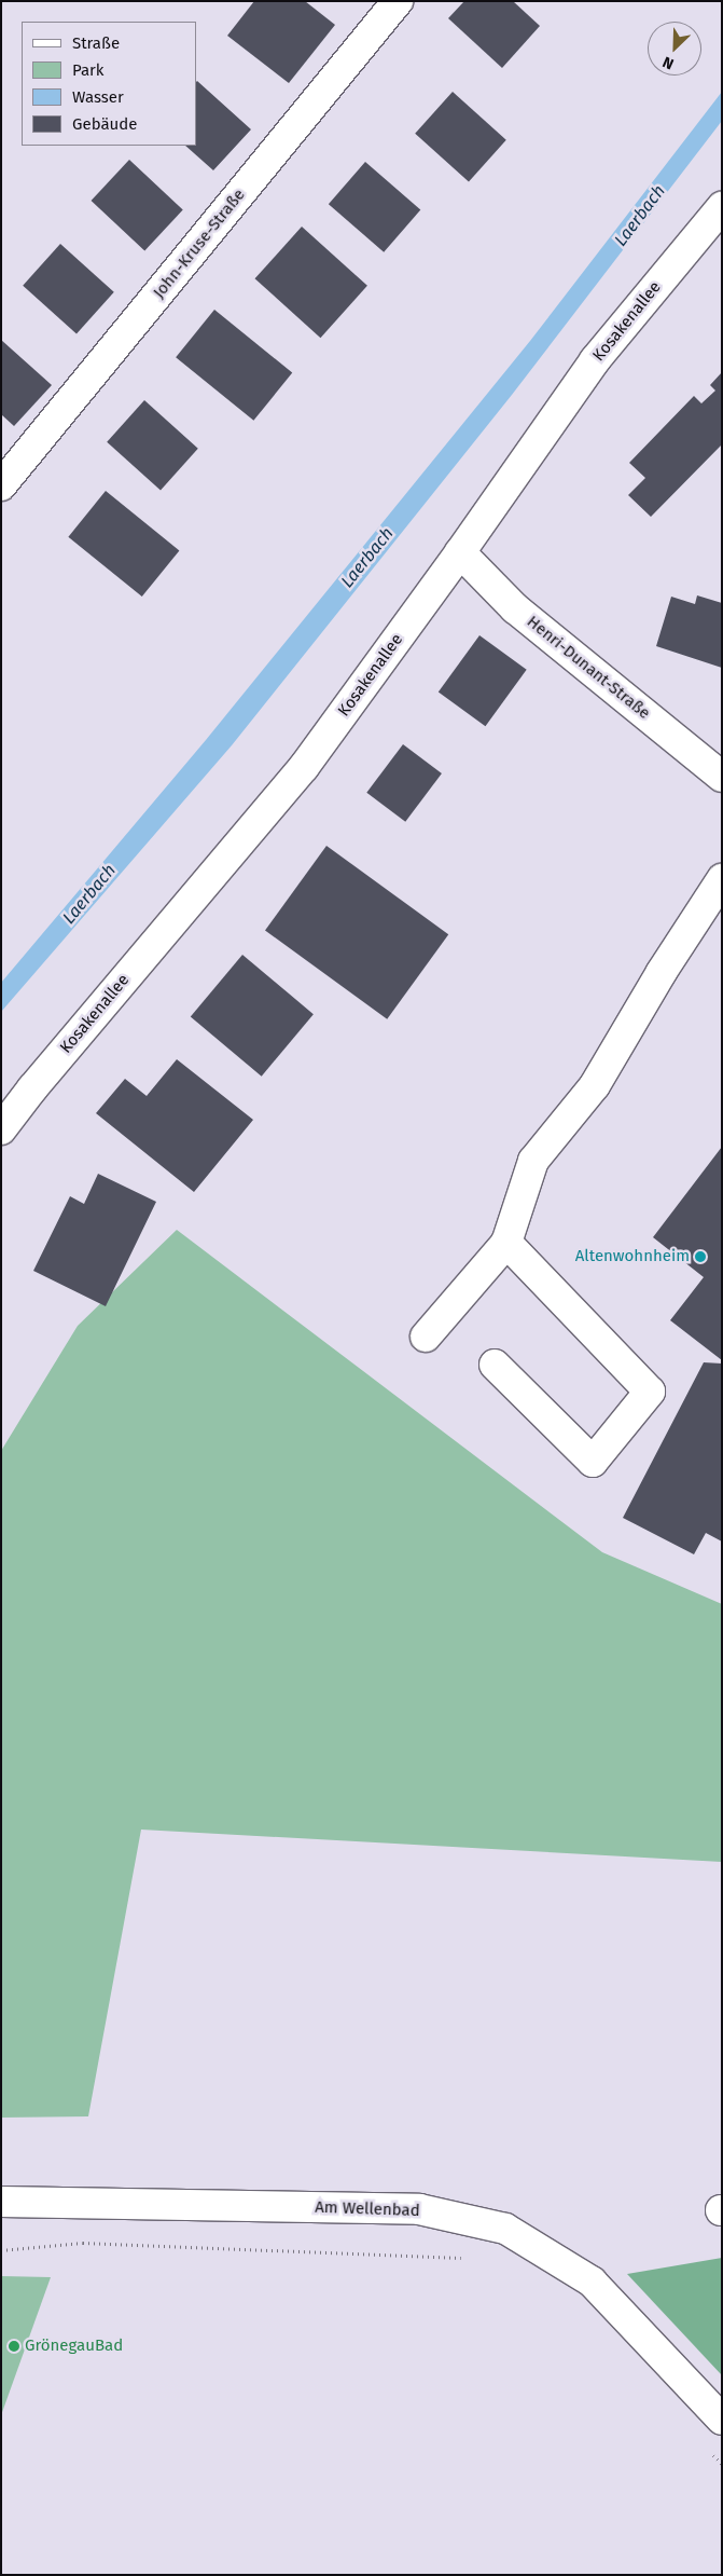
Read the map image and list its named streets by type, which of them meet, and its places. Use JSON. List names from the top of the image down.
{
  "streets": {
    "street": [
      "John-Kruse-Straße",
      "Kosakenallee",
      "Henri-Dunant-Straße",
      "Am Wellenbad"
    ]
  },
  "crossings": [
    ["Kosakenallee", "Henri-Dunant-Straße"]
  ],
  "water": ["Laerbach"],
  "places": ["Altenwohnheim", "GrönegauBad"],
  "legend": [
    "Straße",
    "Park",
    "Wasser",
    "Gebäude"
  ],
  "north": "bottom left"
}
